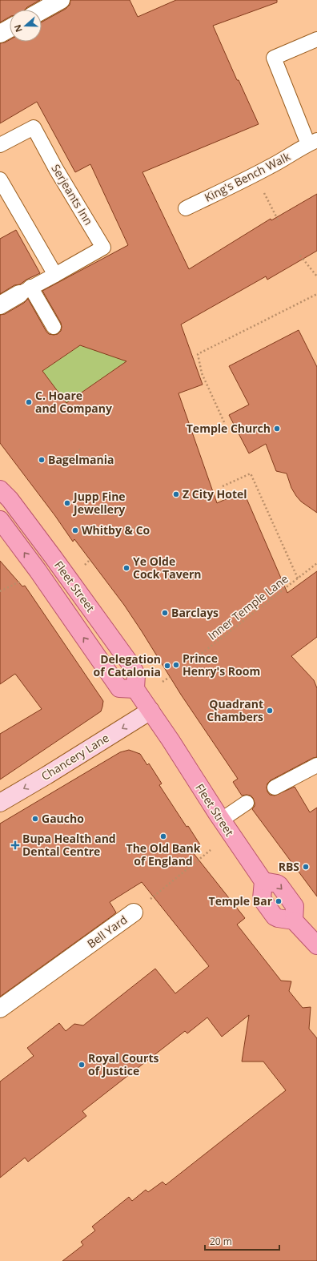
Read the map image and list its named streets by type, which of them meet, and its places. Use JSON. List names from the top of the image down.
{
  "streets": {
    "main road": ["Fleet Street", "Chancery Lane"],
    "street": ["Bell Yard"],
    "lane": ["King's Bench Walk", "Serjeants Inn"],
    "path": ["Inner Temple Lane"]
  },
  "crossings": [
    ["Fleet Street", "Chancery Lane"]
  ],
  "one_way": ["Chancery Lane"],
  "places": {
    "other": [
      "C. Hoare and Company",
      "Temple Church",
      "Bagelmania",
      "Z City Hotel",
      "Jupp Fine Jewellery",
      "Whitby & Co",
      "Ye Olde Cock Tavern",
      "Barclays",
      "Prince Henry's Room",
      "Delegation of Catalonia",
      "Quadrant Chambers",
      "Gaucho",
      "The Old Bank of England",
      "RBS",
      "Temple Bar",
      "Royal Courts of Justice"
    ],
    "health": ["Bupa Health and Dental Centre"]
  },
  "scale_bar": "20 m",
  "north": "left"
}
